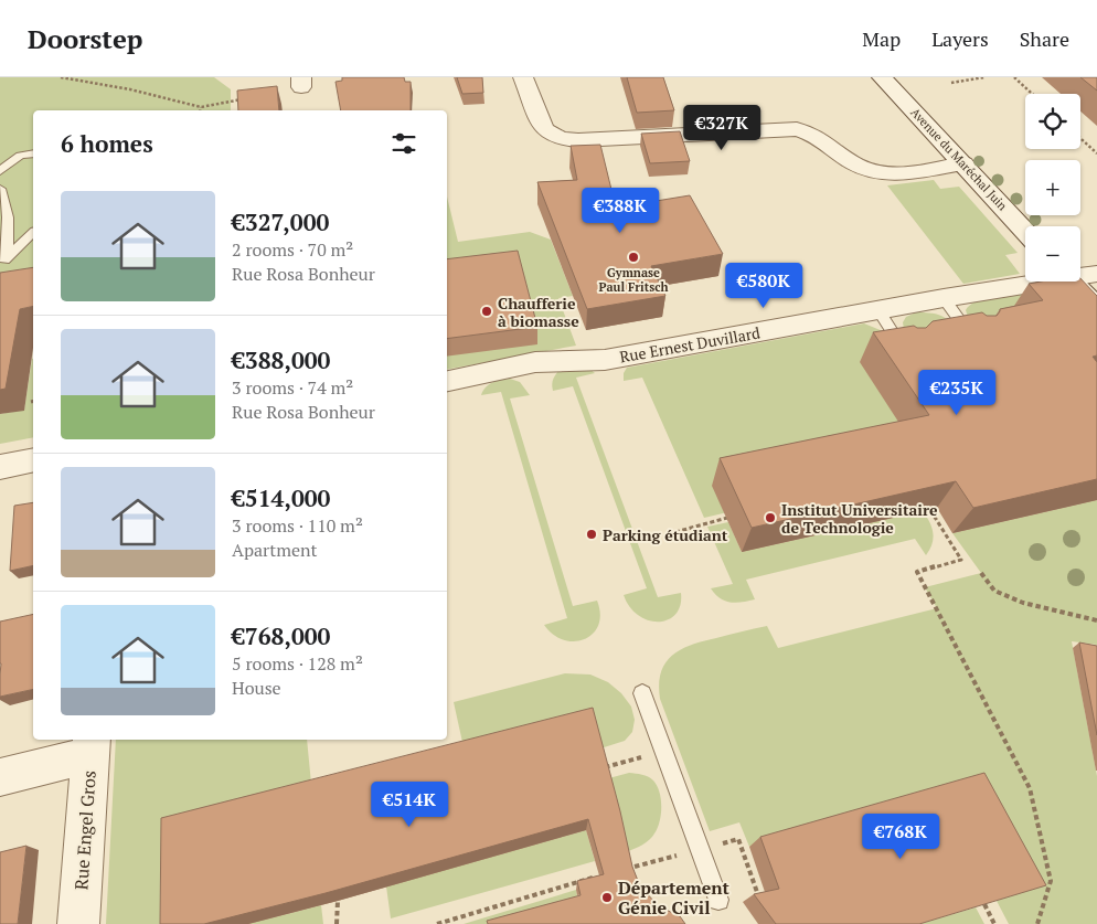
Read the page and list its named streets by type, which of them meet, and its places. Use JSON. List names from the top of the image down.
{
  "streets": {
    "street": ["Avenue du Maréchal Juin", "Rue Ernest Duvillard", "Rue Engel Gros"]
  },
  "places": [
    "Gymnase Paul Fritsch",
    "Chaufferie à biomasse",
    "Institut Universitaire de Technologie",
    "Parking étudiant",
    "Département Génie Civil"
  ],
  "page": {
    "header": "Doorstep",
    "nav": ["Map", "Layers", "Share"],
    "map_buttons": ["+", "−"],
    "price": [
      "€327K",
      "€388K",
      "€580K",
      "€235K",
      "€514K",
      "€768K"
    ],
    "heading": "6 homes",
    "list": [
      {
        "name": "€327,000",
        "note": "2 rooms · 70 m² · Rue Rosa Bonheur"
      },
      {
        "name": "€388,000",
        "note": "3 rooms · 74 m² · Rue Rosa Bonheur"
      },
      {
        "name": "€514,000",
        "note": "3 rooms · 110 m² · Apartment"
      },
      {
        "name": "€768,000",
        "note": "5 rooms · 128 m² · House"
      }
    ]
  }
}
